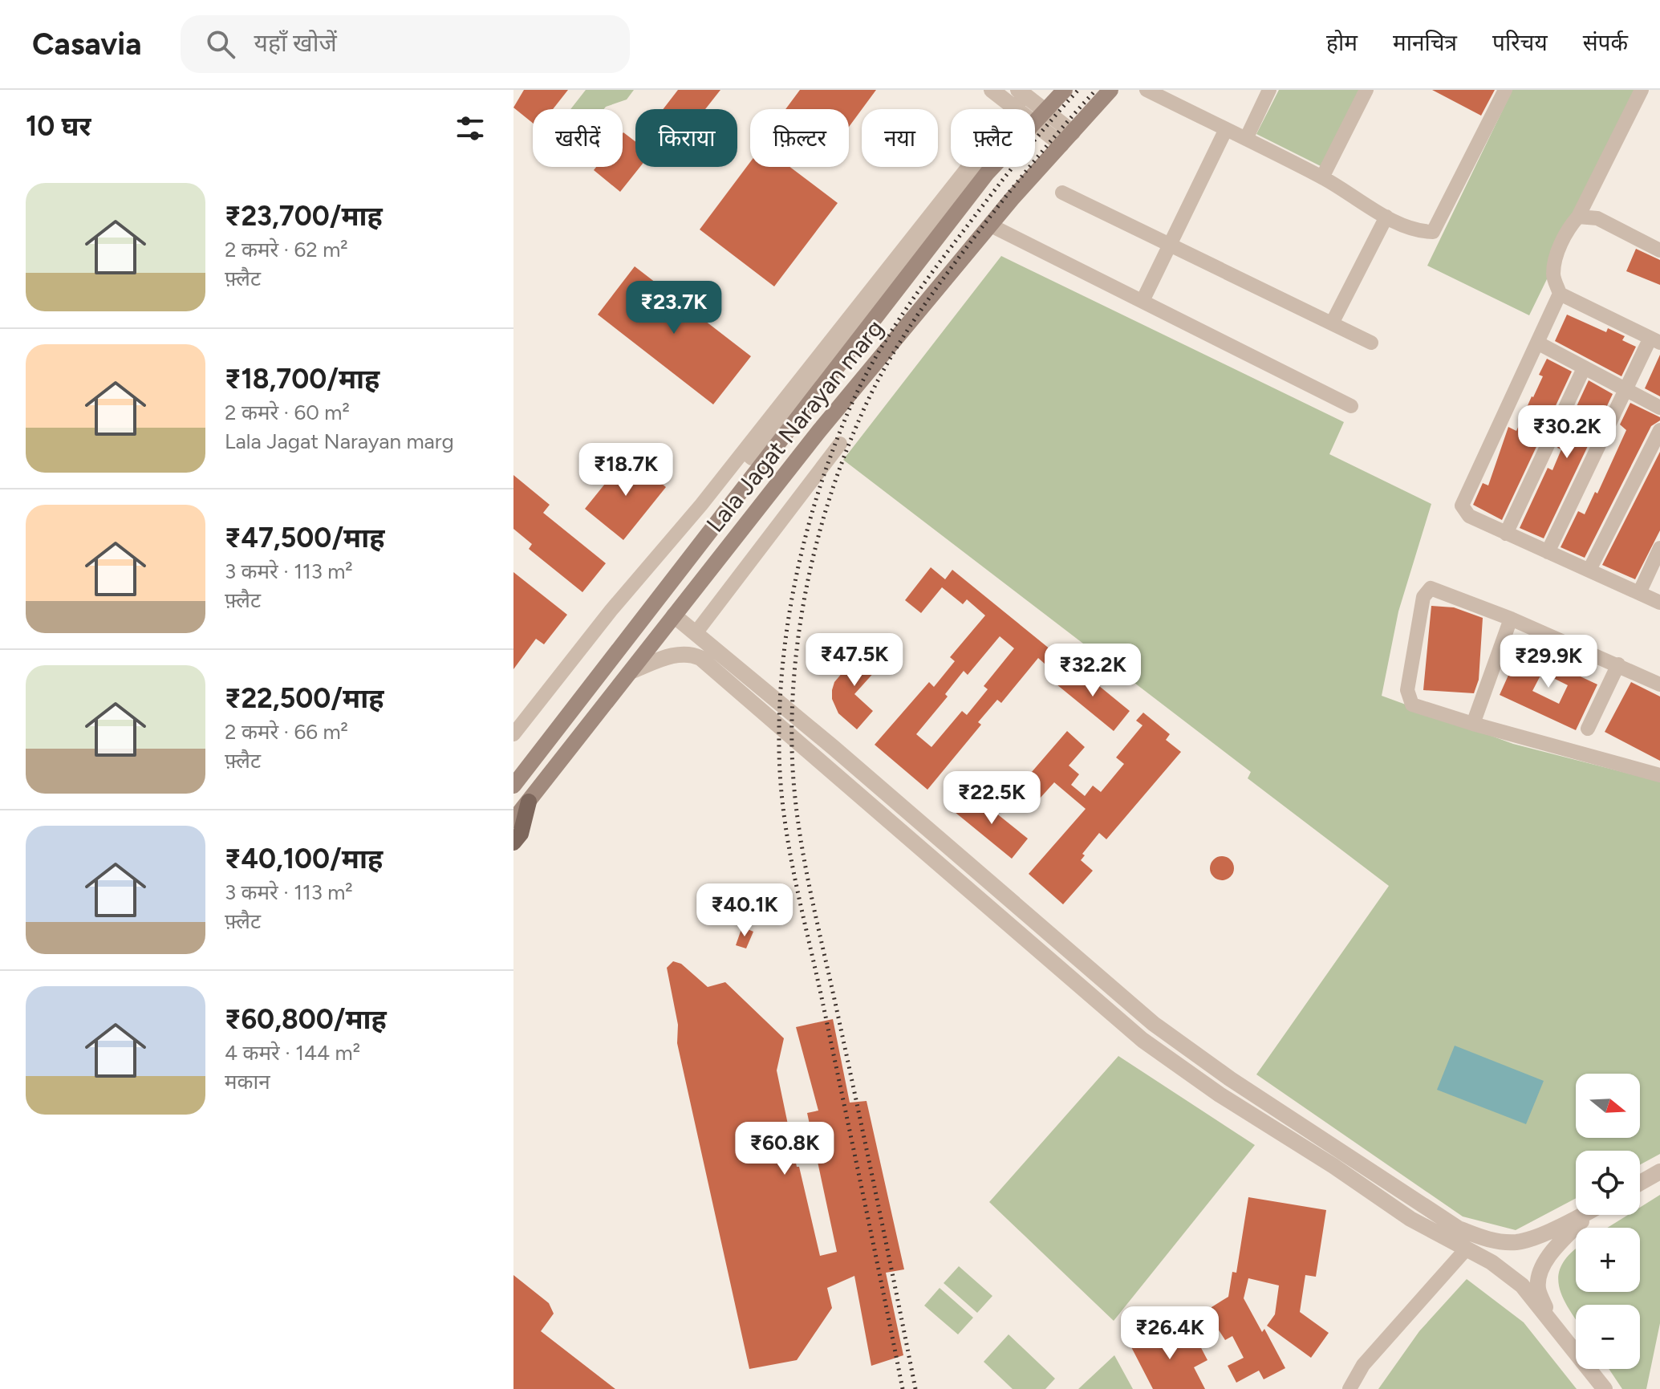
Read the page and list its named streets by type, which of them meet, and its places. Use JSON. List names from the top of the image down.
{
  "streets": {
    "main road": ["Lala Jagat Narayan marg"]
  },
  "north": "right",
  "page": {
    "header": "Casavia",
    "search": "यहाँ खोजें",
    "nav": [
      "होम",
      "मानचित्र",
      "परिचय",
      "संपर्क"
    ],
    "heading": "10 घर",
    "chip": [
      "खरीदें",
      "किराया",
      "फ़िल्टर",
      "नया",
      "फ़्लैट"
    ],
    "list": [
      {
        "name": "₹23,700/माह",
        "note": "2 कमरे · 62 m² · फ़्लैट"
      },
      {
        "name": "₹18,700/माह",
        "note": "2 कमरे · 60 m² · Lala Jagat Narayan marg"
      },
      {
        "name": "₹47,500/माह",
        "note": "3 कमरे · 113 m² · फ़्लैट"
      },
      {
        "name": "₹22,500/माह",
        "note": "2 कमरे · 66 m² · फ़्लैट"
      },
      {
        "name": "₹40,100/माह",
        "note": "3 कमरे · 113 m² · फ़्लैट"
      },
      {
        "name": "₹60,800/माह",
        "note": "4 कमरे · 144 m² · मकान"
      }
    ],
    "price": [
      "₹23.7K",
      "₹30.2K",
      "₹18.7K",
      "₹47.5K",
      "₹29.9K",
      "₹32.2K",
      "₹22.5K",
      "₹40.1K",
      "₹60.8K",
      "₹26.4K"
    ],
    "map_buttons": ["+", "−"]
  }
}
